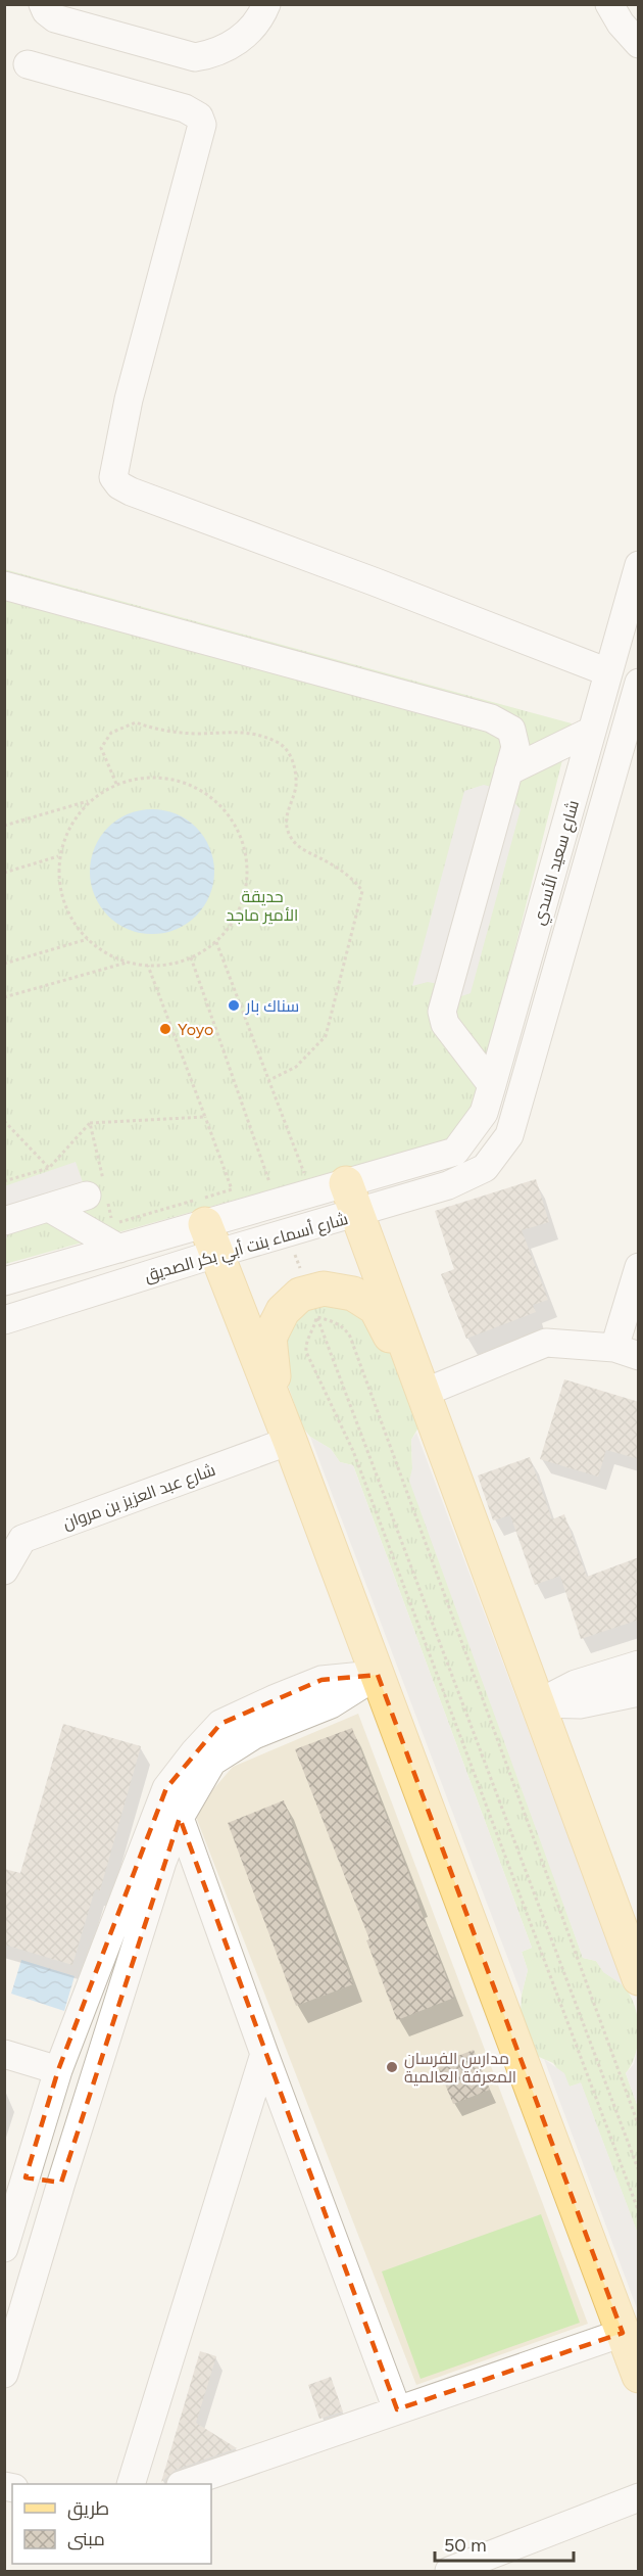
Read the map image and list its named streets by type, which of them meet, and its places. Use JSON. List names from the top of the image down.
{
  "streets": {
    "street": ["شارع سعيد الأسدي", "شارع أسماء بنت أبي بكر الصديق", "شارع عبد العزيز بن مروان"]
  },
  "crossings": [
    ["شارع سعيد الأسدي", "شارع أسماء بنت أبي بكر الصديق"]
  ],
  "parks": ["حديقة الأمير ماجد"],
  "places": ["سناك بار", "Yoyo", "مدارس الفرسان المعرفة العالمية"],
  "legend": ["طريق", "مبنى"],
  "scale_bar": "50 m"
}
